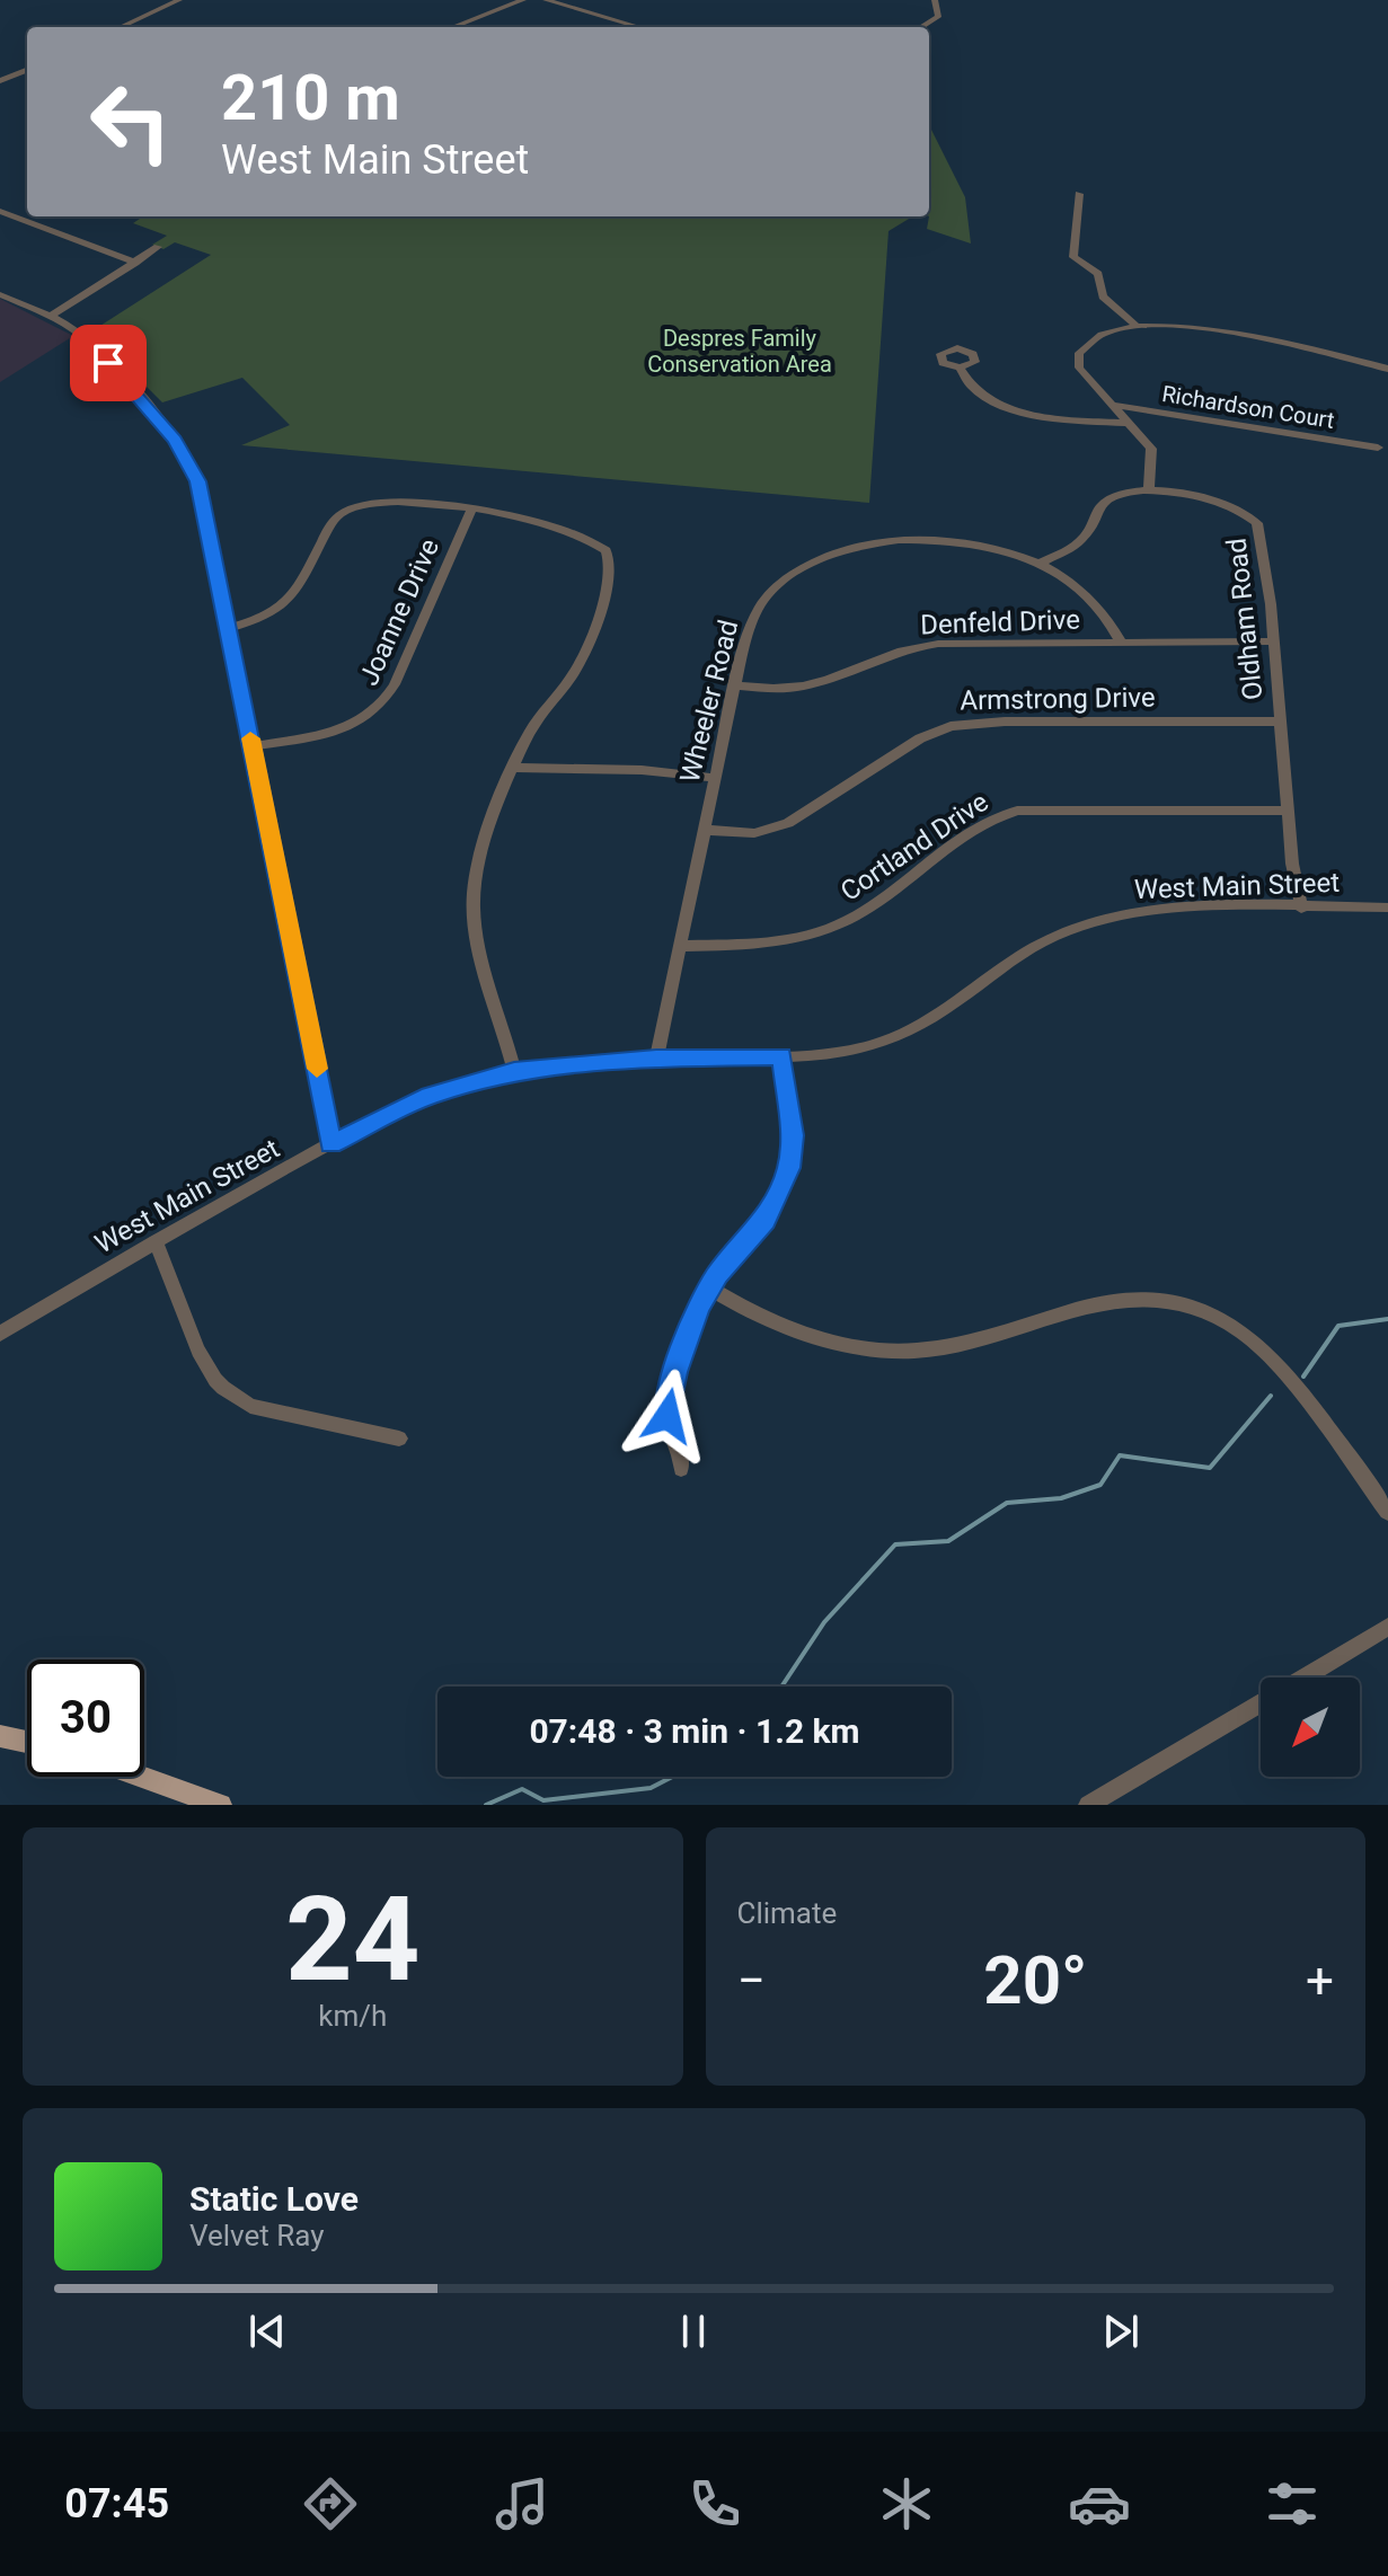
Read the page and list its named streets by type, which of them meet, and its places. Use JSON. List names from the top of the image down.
{
  "streets": {
    "street": [
      "Richardson Court",
      "Joanne Drive",
      "Oldham Road",
      "Denfeld Drive",
      "Armstrong Drive",
      "Wheeler Road",
      "Cortland Drive",
      "West Main Street"
    ]
  },
  "crossings": [
    ["Oldham Road", "Denfeld Drive"],
    ["Oldham Road", "Armstrong Drive"],
    ["Oldham Road", "Wheeler Road"],
    ["Oldham Road", "Cortland Drive"],
    ["Oldham Road", "West Main Street"],
    ["Denfeld Drive", "Wheeler Road"],
    ["Armstrong Drive", "Wheeler Road"],
    ["Wheeler Road", "Cortland Drive"],
    ["Wheeler Road", "West Main Street"]
  ],
  "parks": ["Despres Family Conservation Area"],
  "north": "bottom left",
  "page": {
    "turn": ["210 m", "West Main Street"],
    "limit": "30",
    "trip": "07:48 · 3 min · 1.2 km",
    "tile": [
      ["24", "km/h"],
      "Climate"
    ],
    "heat": ["−", "20°", "+"],
    "song": ["Static Love", "Velvet Ray"],
    "tabs": "07:45"
  }
}
